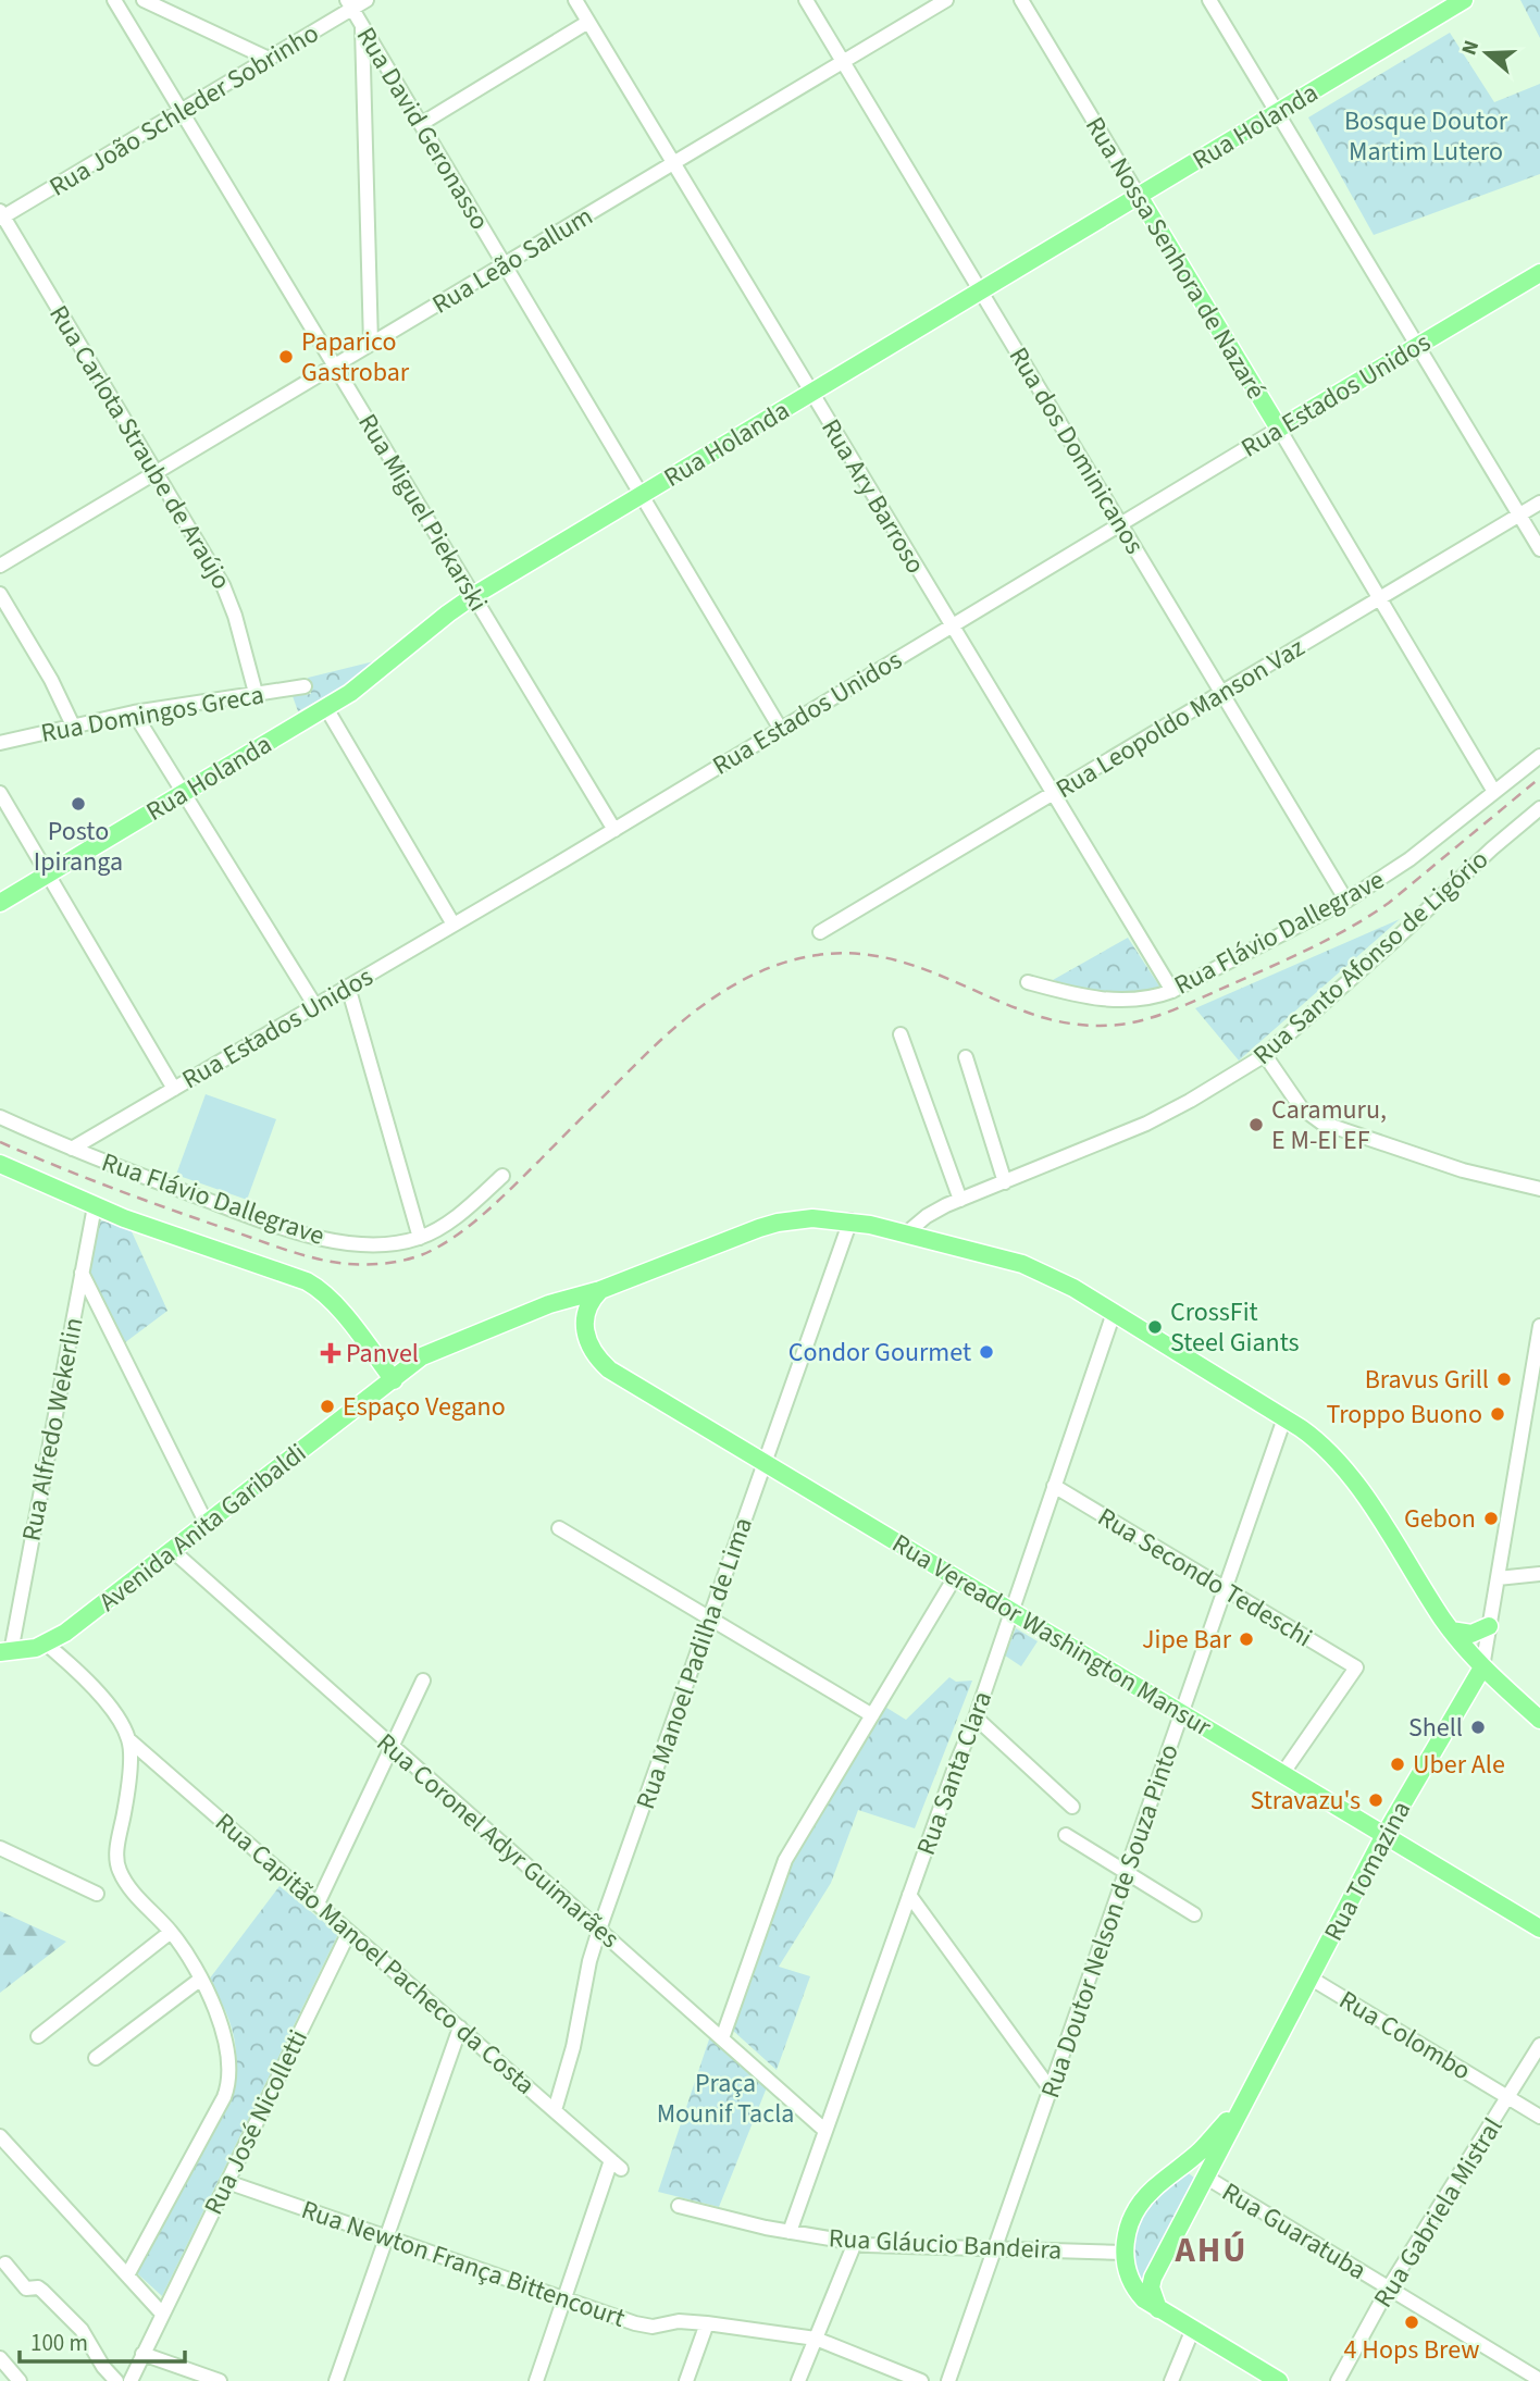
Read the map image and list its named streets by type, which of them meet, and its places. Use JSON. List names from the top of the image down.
{
  "streets": {
    "main road": [
      "Rua Holanda",
      "Rua Nossa Senhora de Nazaré",
      "Rua Estados Unidos",
      "Rua Flávio Dallegrave",
      "Avenida Anita Garibaldi",
      "Rua Vereador Washington Mansur",
      "Rua Tomazina"
    ],
    "street": [
      "Rua João Schleder Sobrinho",
      "Rua David Geronasso",
      "Rua Leão Sallum",
      "Rua Carlota Straube de Araújo",
      "Rua dos Dominicanos",
      "Rua Ary Barroso",
      "Rua Miguel Piekarski",
      "Rua Domingos Greca",
      "Rua Leopoldo Manson Vaz",
      "Rua Santo Afonso de Ligório",
      "Rua Alfredo Wekerlin",
      "Rua Secondo Tedeschi",
      "Rua Manoel Padilha de Lima",
      "Rua Santa Clara",
      "Rua Coronel Adyr Guimarães",
      "Rua Doutor Nelson de Souza Pinto",
      "Rua Capitão Manoel Pacheco da Costa",
      "Rua Colombo",
      "Rua José Nicolletti",
      "Rua Gabriela Mistral",
      "Rua Guaratuba",
      "Rua Gláucio Bandeira",
      "Rua Newton França Bittencourt"
    ]
  },
  "crossings": [
    ["Rua João Schleder Sobrinho", "Rua David Geronasso"],
    ["Rua João Schleder Sobrinho", "Rua Carlota Straube de Araújo"],
    ["Rua João Schleder Sobrinho", "Rua Miguel Piekarski"],
    ["Rua Holanda", "Rua David Geronasso"],
    ["Rua Holanda", "Rua Nossa Senhora de Nazaré"],
    ["Rua Holanda", "Rua dos Dominicanos"],
    ["Rua Holanda", "Rua Ary Barroso"],
    ["Rua Holanda", "Rua Miguel Piekarski"],
    ["Rua David Geronasso", "Rua Leão Sallum"],
    ["Rua David Geronasso", "Rua Estados Unidos"],
    ["Rua Nossa Senhora de Nazaré", "Rua Estados Unidos"],
    ["Rua Nossa Senhora de Nazaré", "Rua Leopoldo Manson Vaz"],
    ["Rua Nossa Senhora de Nazaré", "Rua Flávio Dallegrave"],
    ["Rua Leão Sallum", "Rua Carlota Straube de Araújo"],
    ["Rua Leão Sallum", "Rua dos Dominicanos"],
    ["Rua Leão Sallum", "Rua Ary Barroso"],
    ["Rua Leão Sallum", "Rua Miguel Piekarski"],
    ["Rua Estados Unidos", "Rua dos Dominicanos"],
    ["Rua Estados Unidos", "Rua Ary Barroso"],
    ["Rua Estados Unidos", "Rua Miguel Piekarski"],
    ["Rua Estados Unidos", "Rua Flávio Dallegrave"],
    ["Rua Carlota Straube de Araújo", "Rua Domingos Greca"],
    ["Rua dos Dominicanos", "Rua Leopoldo Manson Vaz"],
    ["Rua dos Dominicanos", "Rua Flávio Dallegrave"],
    ["Rua Ary Barroso", "Rua Leopoldo Manson Vaz"],
    ["Rua Ary Barroso", "Rua Flávio Dallegrave"],
    ["Rua Flávio Dallegrave", "Rua Alfredo Wekerlin"],
    ["Rua Flávio Dallegrave", "Avenida Anita Garibaldi"],
    ["Rua Santo Afonso de Ligório", "Avenida Anita Garibaldi"],
    ["Rua Alfredo Wekerlin", "Avenida Anita Garibaldi"],
    ["Avenida Anita Garibaldi", "Rua Vereador Washington Mansur"],
    ["Avenida Anita Garibaldi", "Rua Manoel Padilha de Lima"],
    ["Avenida Anita Garibaldi", "Rua Santa Clara"],
    ["Avenida Anita Garibaldi", "Rua Coronel Adyr Guimarães"],
    ["Avenida Anita Garibaldi", "Rua Tomazina"],
    ["Avenida Anita Garibaldi", "Rua Doutor Nelson de Souza Pinto"],
    ["Avenida Anita Garibaldi", "Rua Capitão Manoel Pacheco da Costa"],
    ["Rua Secondo Tedeschi", "Rua Vereador Washington Mansur"],
    ["Rua Secondo Tedeschi", "Rua Santa Clara"],
    ["Rua Secondo Tedeschi", "Rua Doutor Nelson de Souza Pinto"],
    ["Rua Vereador Washington Mansur", "Rua Manoel Padilha de Lima"],
    ["Rua Vereador Washington Mansur", "Rua Santa Clara"],
    ["Rua Vereador Washington Mansur", "Rua Tomazina"],
    ["Rua Vereador Washington Mansur", "Rua Doutor Nelson de Souza Pinto"],
    ["Rua Manoel Padilha de Lima", "Rua Coronel Adyr Guimarães"],
    ["Rua Manoel Padilha de Lima", "Rua Capitão Manoel Pacheco da Costa"],
    ["Rua Santa Clara", "Rua Coronel Adyr Guimarães"],
    ["Rua Santa Clara", "Rua Gláucio Bandeira"],
    ["Rua Tomazina", "Rua Colombo"],
    ["Rua Tomazina", "Rua Guaratuba"],
    ["Rua Tomazina", "Rua Gláucio Bandeira"],
    ["Rua Doutor Nelson de Souza Pinto", "Rua Gláucio Bandeira"],
    ["Rua Capitão Manoel Pacheco da Costa", "Rua José Nicolletti"],
    ["Rua Capitão Manoel Pacheco da Costa", "Rua Newton França Bittencourt"],
    ["Rua Colombo", "Rua Gabriela Mistral"],
    ["Rua José Nicolletti", "Rua Newton França Bittencourt"],
    ["Rua Gabriela Mistral", "Rua Guaratuba"]
  ],
  "districts": ["AHÚ"],
  "parks": ["Bosque Doutor Martim Lutero", "Praça Mounif Tacla"],
  "places": {
    "other": [
      "Paparico Gastrobar",
      "Posto Ipiranga",
      "Caramuru, E M-EI EF",
      "CrossFit Steel Giants",
      "Condor Gourmet",
      "Bravus Grill",
      "Espaço Vegano",
      "Troppo Buono",
      "Gebon",
      "Jipe Bar",
      "Shell",
      "Uber Ale",
      "Stravazu's",
      "4 Hops Brew"
    ],
    "health": ["Panvel"]
  },
  "scale_bar": "100 m",
  "north": "left"
}
